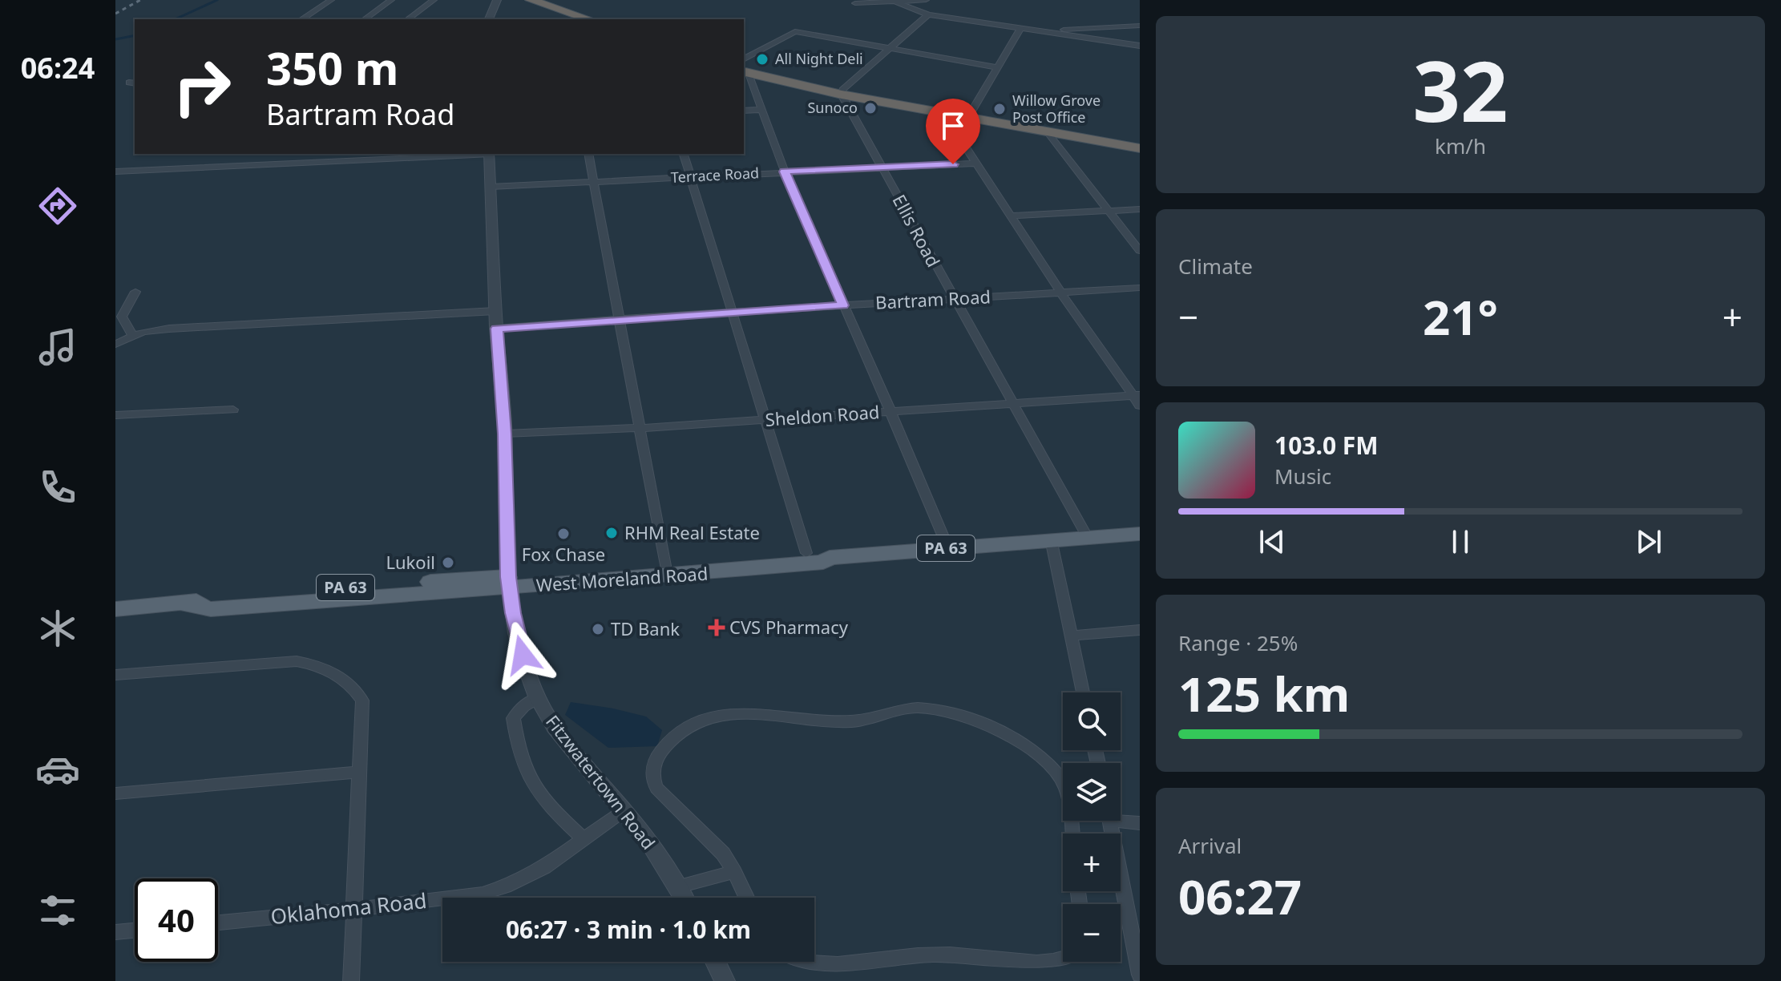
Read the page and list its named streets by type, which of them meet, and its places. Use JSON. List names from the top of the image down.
{
  "streets": {
    "main road": ["PA 63", "West Moreland Road"],
    "street": [
      "Terrace Road",
      "Ellis Road",
      "Bartram Road",
      "Sheldon Road",
      "Fitzwatertown Road",
      "Oklahoma Road"
    ]
  },
  "crossings": [
    ["Terrace Road", "Ellis Road"],
    ["Terrace Road", "Fitzwatertown Road"],
    ["Ellis Road", "Bartram Road"],
    ["Ellis Road", "Sheldon Road"],
    ["Ellis Road", "West Moreland Road"],
    ["Bartram Road", "Fitzwatertown Road"],
    ["Sheldon Road", "Fitzwatertown Road"],
    ["West Moreland Road", "Fitzwatertown Road"],
    ["Fitzwatertown Road", "Oklahoma Road"]
  ],
  "places": {
    "other": [
      "All Night Deli",
      "Sunoco",
      "Willow Grove Post Office",
      "RHM Real Estate",
      "Fox Chase",
      "Lukoil",
      "TD Bank"
    ],
    "health": ["CVS Pharmacy"]
  },
  "page": {
    "tabs": "06:24",
    "tile": [
      ["32", "km/h"],
      "Climate",
      ["Range · 25%", "125 km"],
      ["Arrival", "06:27"]
    ],
    "turn": ["350 m", "Bartram Road"],
    "heat": ["−", "21°", "+"],
    "song": ["103.0 FM", "Music"],
    "map_buttons": ["+", "−"],
    "limit": "40",
    "trip": "06:27 · 3 min · 1.0 km"
  }
}
